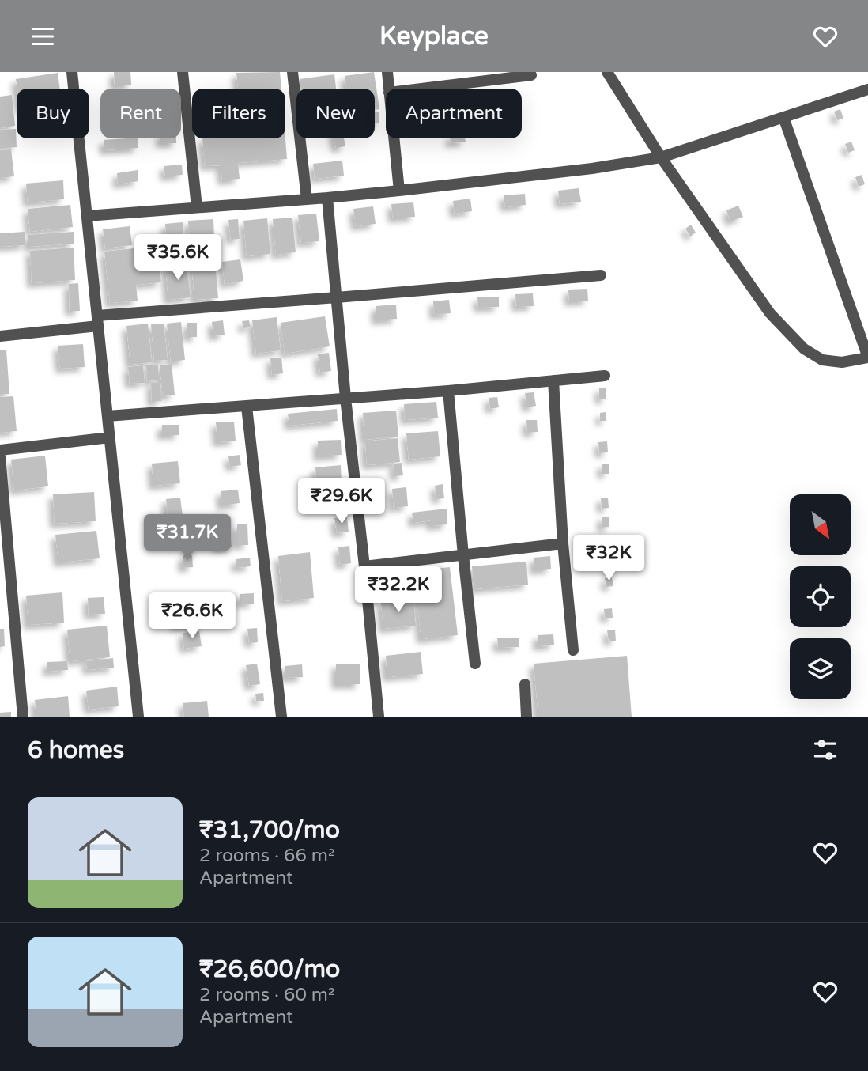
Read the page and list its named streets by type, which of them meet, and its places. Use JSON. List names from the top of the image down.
{
  "north": "bottom right",
  "page": {
    "header": "Keyplace",
    "chip": [
      "Buy",
      "Rent",
      "Filters",
      "New",
      "Apartment"
    ],
    "price": [
      "₹35.6K",
      "₹29.6K",
      "₹31.7K",
      "₹32K",
      "₹32.2K",
      "₹26.6K"
    ],
    "heading": "6 homes",
    "list": [
      {
        "name": "₹31,700/mo",
        "note": "2 rooms · 66 m² · Apartment"
      },
      {
        "name": "₹26,600/mo",
        "note": "2 rooms · 60 m² · Apartment"
      }
    ]
  }
}
